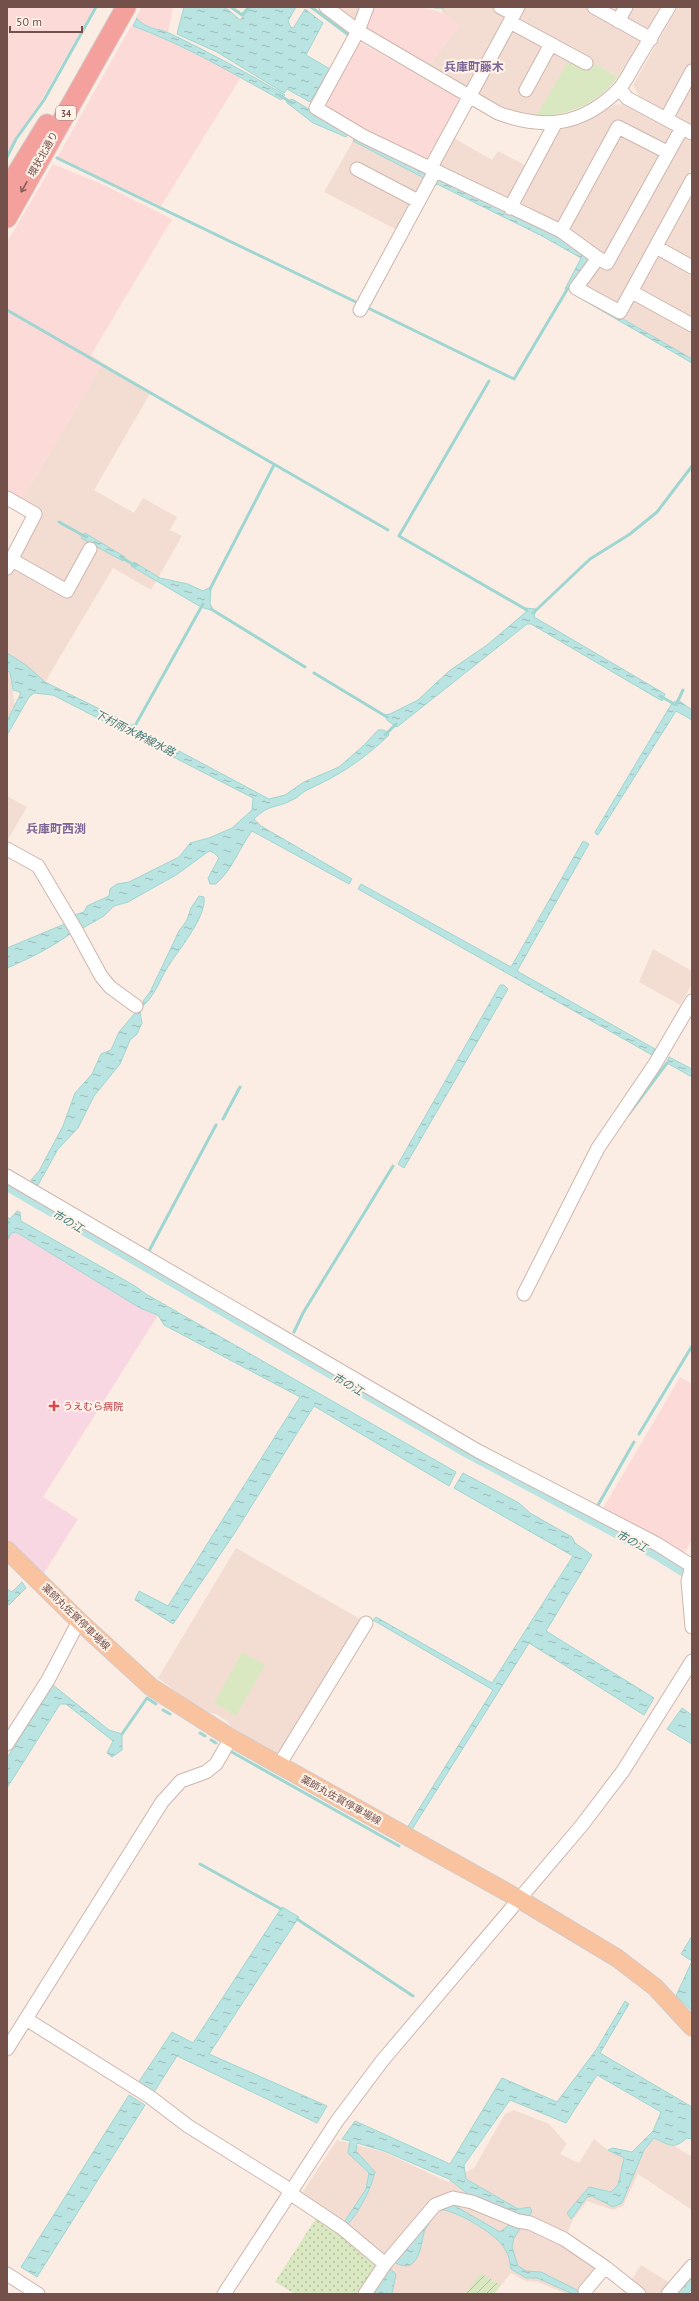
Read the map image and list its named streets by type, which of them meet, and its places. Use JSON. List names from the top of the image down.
{
  "streets": {
    "highway": ["34", "環状北通り"],
    "main road": ["薬師丸佐賀停車場線"]
  },
  "districts": ["兵庫町藤木", "兵庫町西渕"],
  "water": ["下村雨水幹線水路", "市の江"],
  "places": {
    "health": ["うえむら病院"]
  },
  "scale_bar": "50 m"
}
